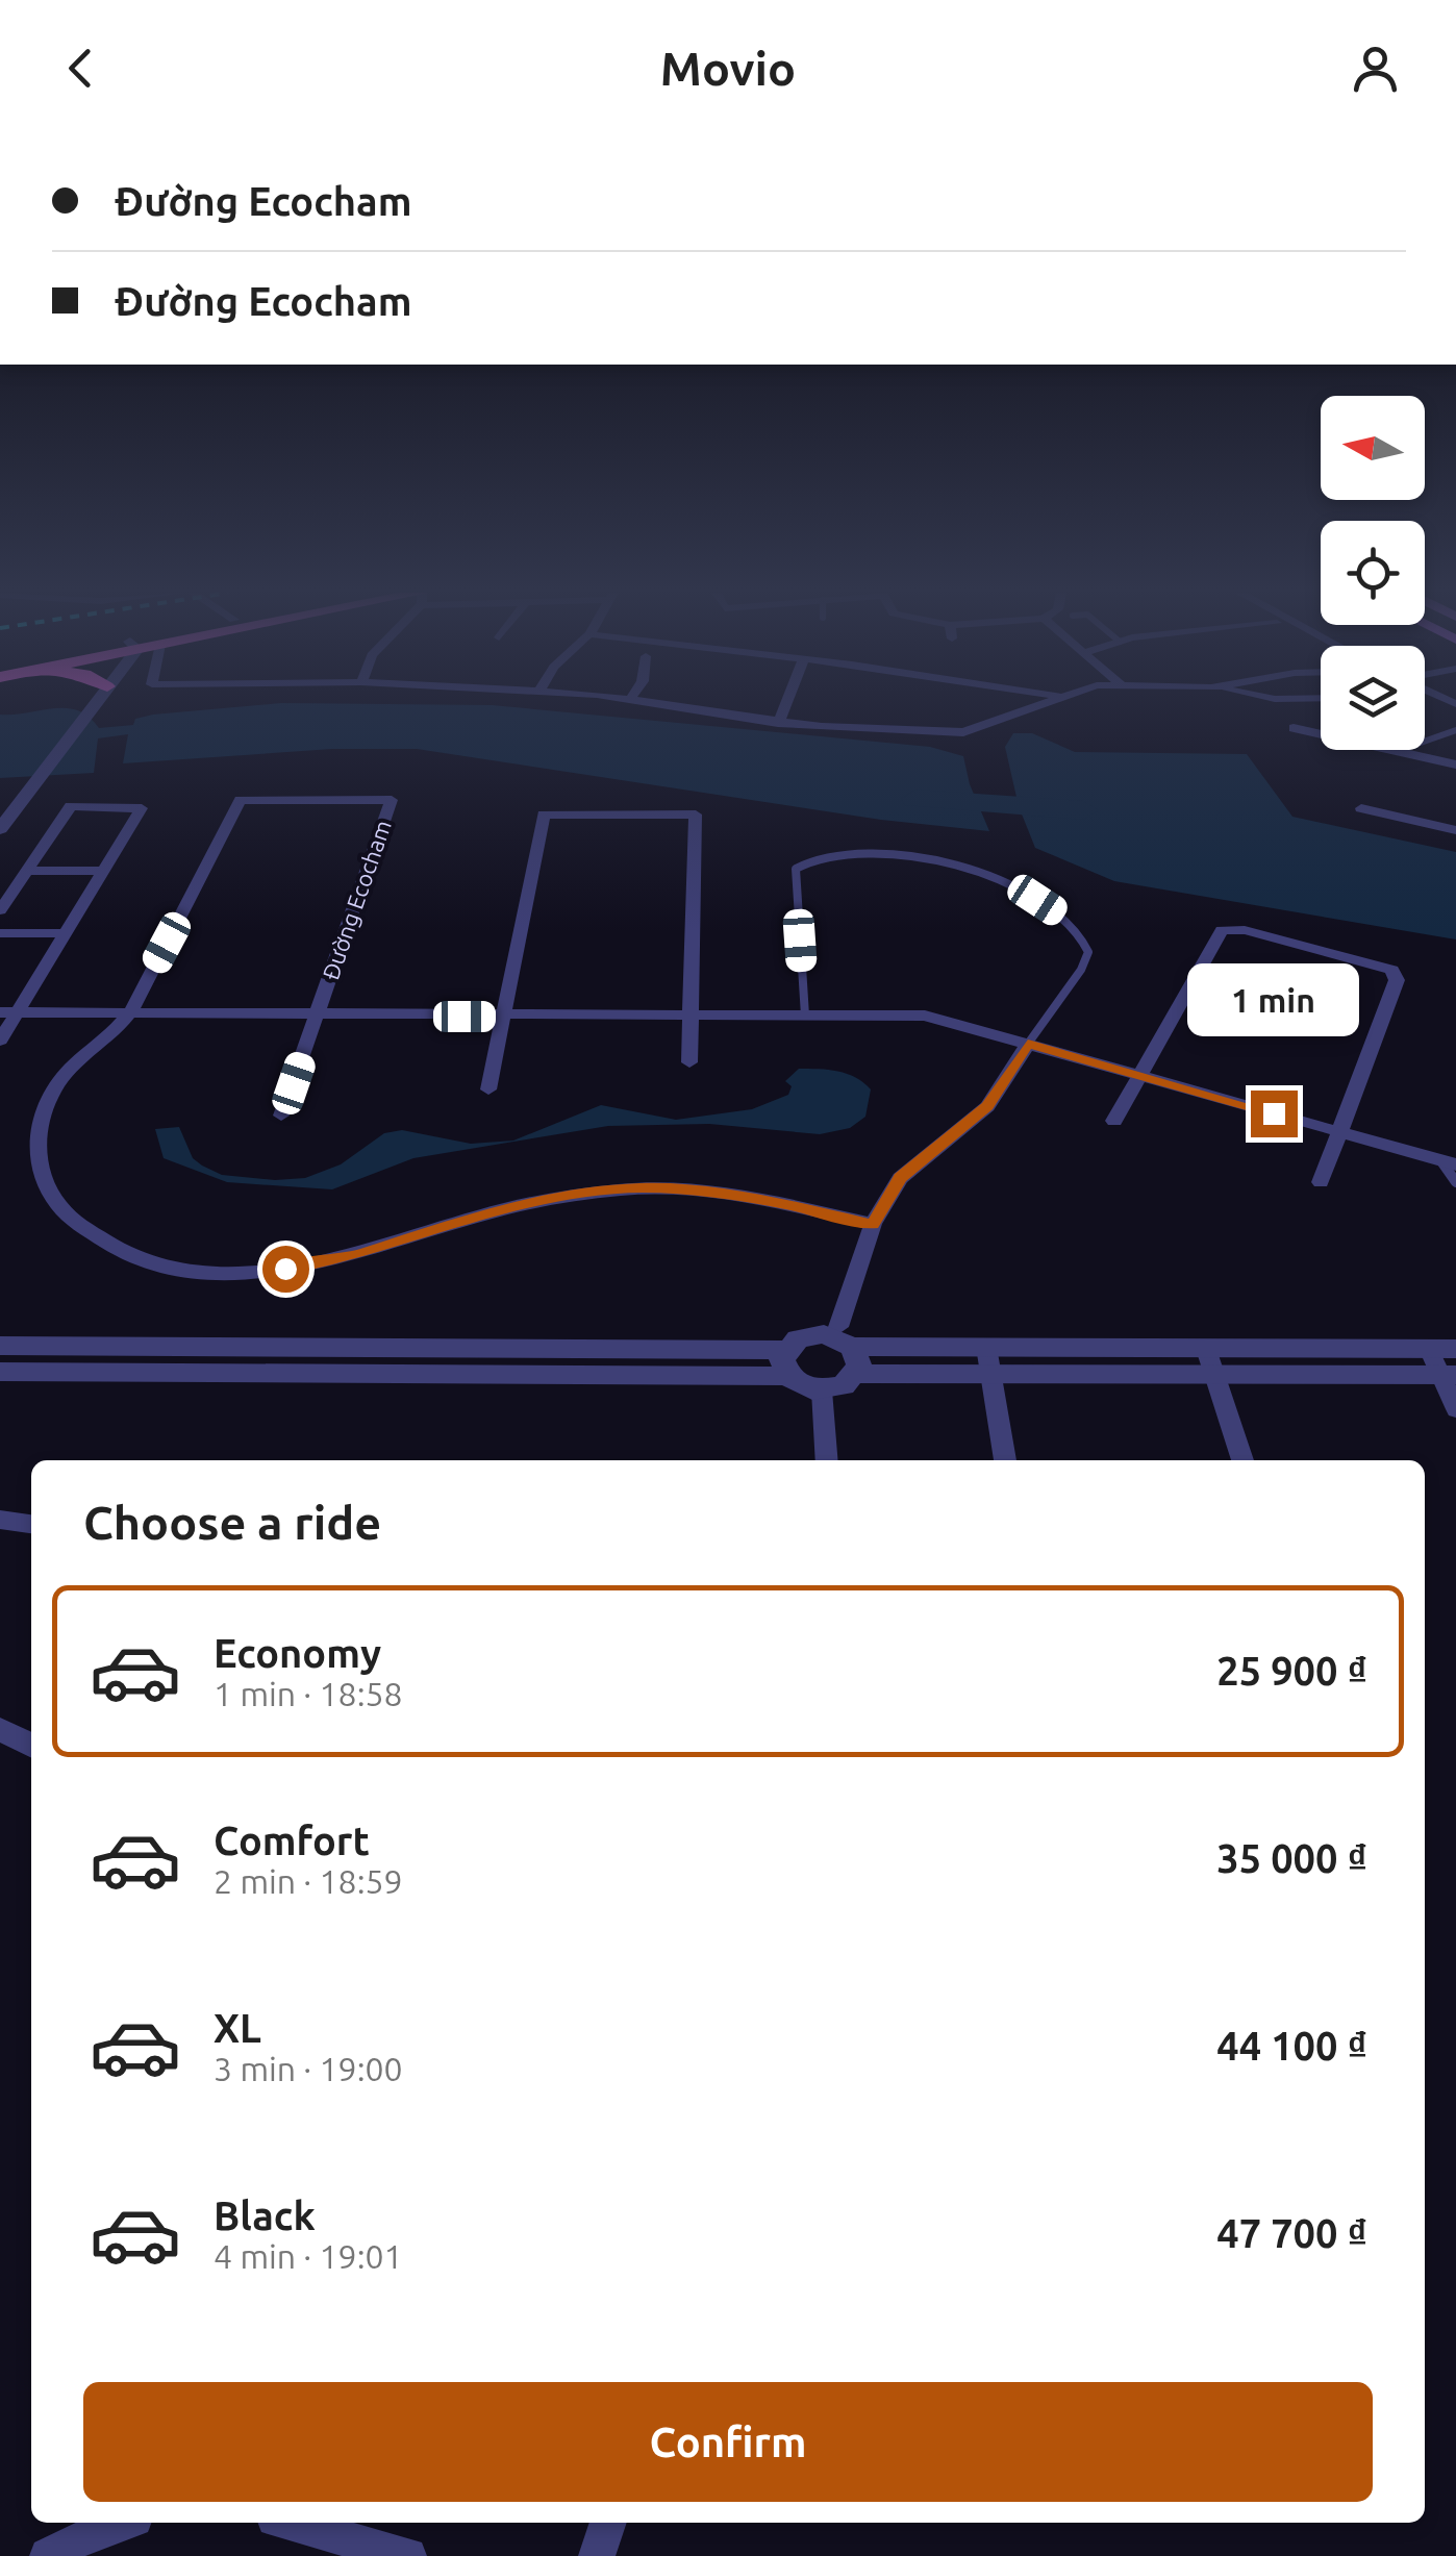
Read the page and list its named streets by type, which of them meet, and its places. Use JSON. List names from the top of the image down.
{
  "streets": {
    "street": ["Đường Ecocham"]
  },
  "north": "left",
  "page": {
    "header": "Movio",
    "banner": ["Đường Ecocham", "Đường Ecocham"],
    "bubble": "1 min",
    "heading": "Choose a ride",
    "list": [
      {
        "name": "Economy",
        "note": "1 min · 18:58",
        "value": "25 900 ₫"
      },
      {
        "name": "Comfort",
        "note": "2 min · 18:59",
        "value": "35 000 ₫"
      },
      {
        "name": "XL",
        "note": "3 min · 19:00",
        "value": "44 100 ₫"
      },
      {
        "name": "Black",
        "note": "4 min · 19:01",
        "value": "47 700 ₫"
      }
    ],
    "buttons": "Confirm"
  }
}
